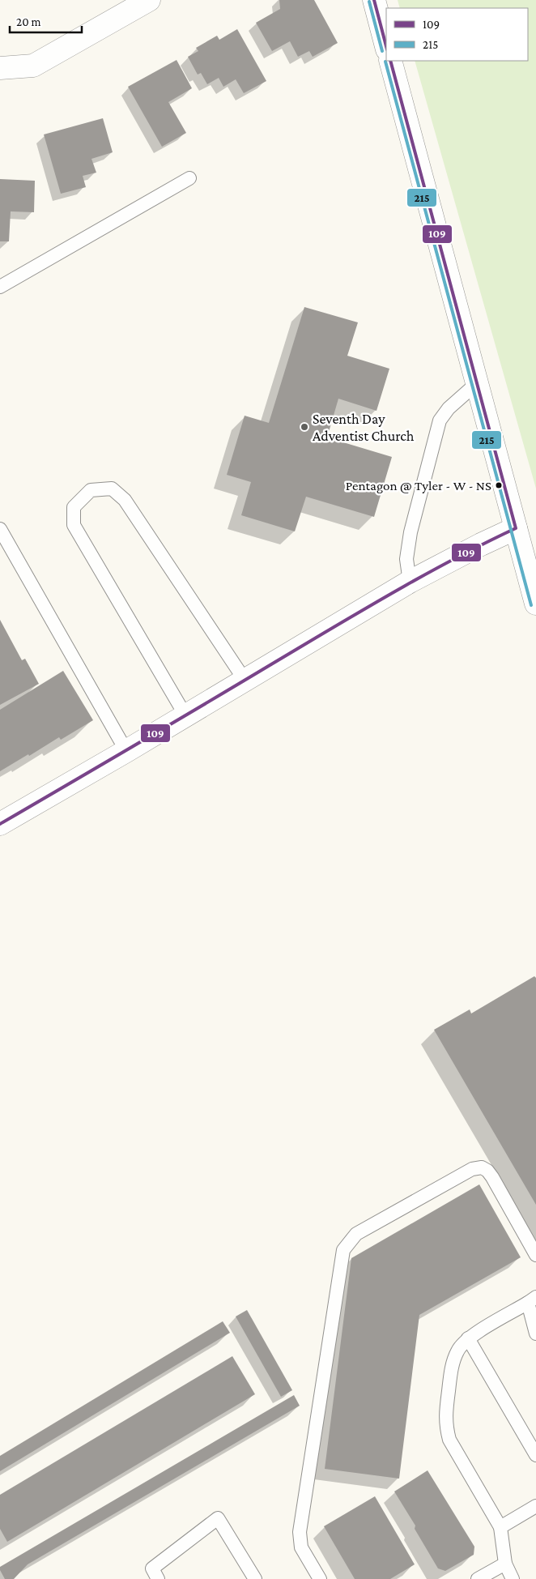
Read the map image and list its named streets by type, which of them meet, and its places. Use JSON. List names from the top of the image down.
{
  "places": ["Seventh Day Adventist Church", "Pentagon @ Tyler - W - NS"],
  "lines": ["transit line 109", "transit line 215"],
  "legend": ["109", "215"],
  "scale_bar": "20 m"
}
